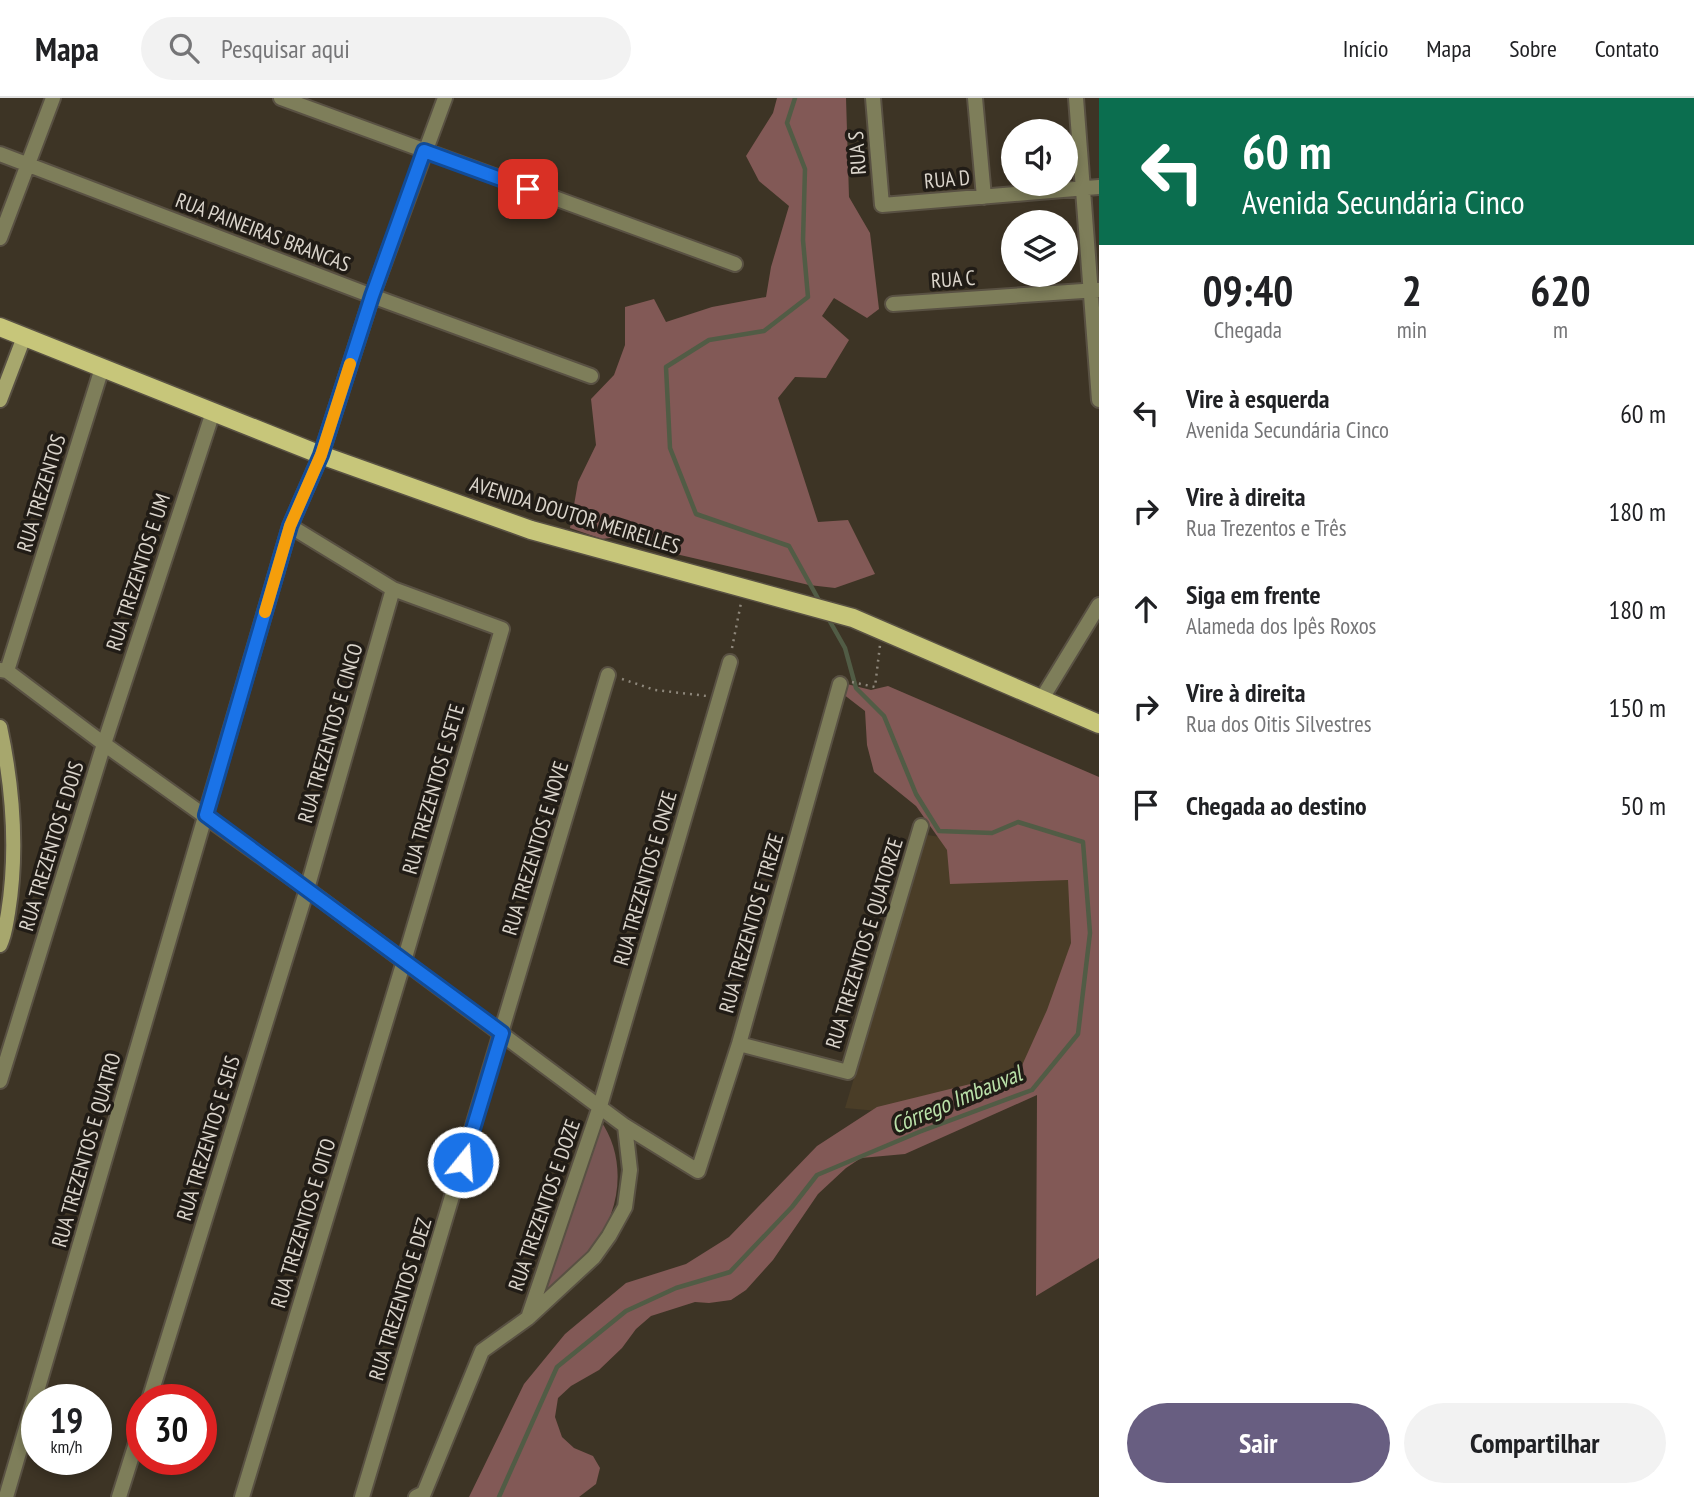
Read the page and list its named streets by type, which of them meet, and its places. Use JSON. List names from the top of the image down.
{
  "streets": {
    "main road": ["AVENIDA DOUTOR MEIRELLES"],
    "street": [
      "RUA S",
      "RUA D",
      "RUA PAINEIRAS BRANCAS",
      "RUA C",
      "RUA TREZENTOS",
      "RUA TREZENTOS E UM",
      "RUA TREZENTOS E CINCO",
      "RUA TREZENTOS E SETE",
      "RUA TREZENTOS E DOIS",
      "RUA TREZENTOS E NOVE",
      "RUA TREZENTOS E ONZE",
      "RUA TREZENTOS E TREZE",
      "RUA TREZENTOS E QUATORZE",
      "RUA TREZENTOS E SEIS",
      "RUA TREZENTOS E QUATRO",
      "RUA TREZENTOS E DOZE",
      "RUA TREZENTOS E OITO",
      "RUA TREZENTOS E DEZ"
    ]
  },
  "crossings": [
    ["RUA S", "RUA D"],
    ["RUA PAINEIRAS BRANCAS", "RUA TREZENTOS E QUATRO"],
    ["RUA TREZENTOS", "AVENIDA DOUTOR MEIRELLES"],
    ["AVENIDA DOUTOR MEIRELLES", "RUA TREZENTOS E UM"],
    ["AVENIDA DOUTOR MEIRELLES", "RUA TREZENTOS E QUATRO"],
    ["RUA TREZENTOS E UM", "RUA TREZENTOS E DOIS"],
    ["RUA TREZENTOS E CINCO", "RUA TREZENTOS E SETE"],
    ["RUA TREZENTOS E CINCO", "RUA TREZENTOS E SEIS"],
    ["RUA TREZENTOS E SETE", "RUA TREZENTOS E OITO"],
    ["RUA TREZENTOS E NOVE", "RUA TREZENTOS E DEZ"],
    ["RUA TREZENTOS E ONZE", "RUA TREZENTOS E DOZE"],
    ["RUA TREZENTOS E TREZE", "RUA TREZENTOS E QUATORZE"]
  ],
  "water": ["Córrego Imbauval"],
  "page": {
    "header": "Mapa",
    "search": "Pesquisar aqui",
    "nav": [
      "Início",
      "Mapa",
      "Sobre",
      "Contato"
    ],
    "turn": ["60 m", "Avenida Secundária Cinco"],
    "eta": [
      "09:40",
      "Chegada",
      "2",
      "min",
      "620",
      "m"
    ],
    "list": [
      {
        "name": "Vire à esquerda",
        "note": "Avenida Secundária Cinco",
        "value": "60 m"
      },
      {
        "name": "Vire à direita",
        "note": "Rua Trezentos e Três",
        "value": "180 m"
      },
      {
        "name": "Siga em frente",
        "note": "Alameda dos Ipês Roxos",
        "value": "180 m"
      },
      {
        "name": "Vire à direita",
        "note": "Rua dos Oitis Silvestres",
        "value": "150 m"
      },
      {
        "name": "Chegada ao destino",
        "value": "50 m"
      }
    ],
    "speed": "19 km/h",
    "limit": "30",
    "buttons": ["Sair", "Compartilhar"]
  }
}
